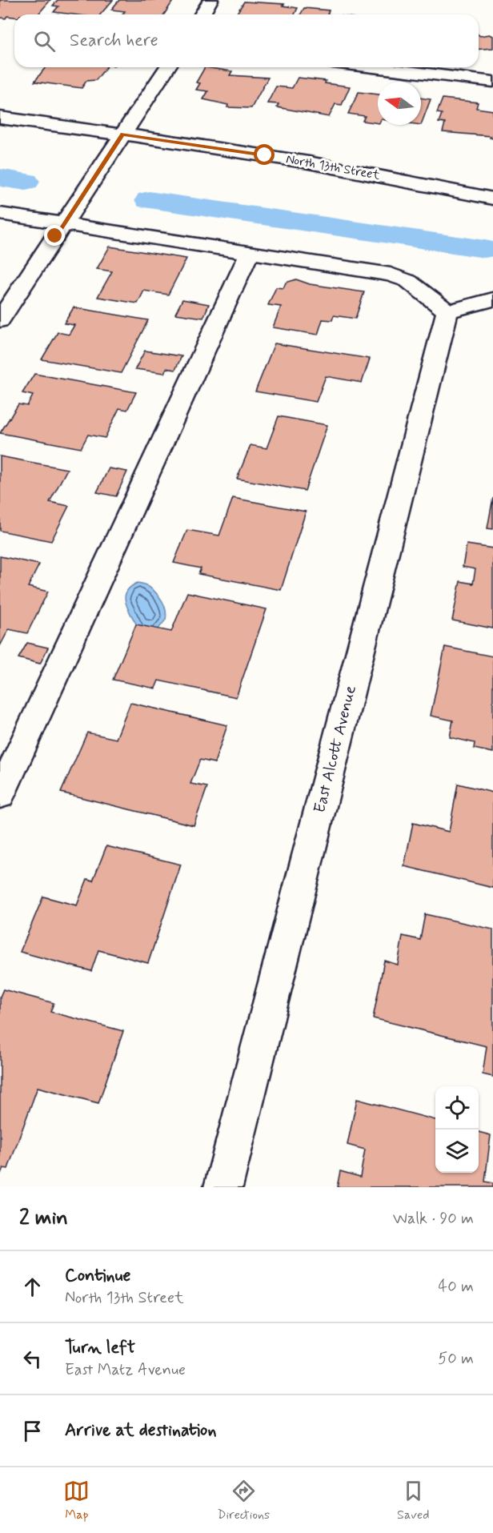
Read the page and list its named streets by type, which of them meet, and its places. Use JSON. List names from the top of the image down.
{
  "streets": {
    "street": ["North 13th Street", "East Alcott Avenue"]
  },
  "north": "left",
  "page": {
    "search": "Search here",
    "heading": ["2 min", "Walk · 90 m"],
    "list": [
      ["Continue", "North 13th Street", "40 m"],
      ["Turn left", "East Matz Avenue", "50 m"],
      "Arrive at destination"
    ],
    "nav": ["Map", "Directions", "Saved"]
  }
}
